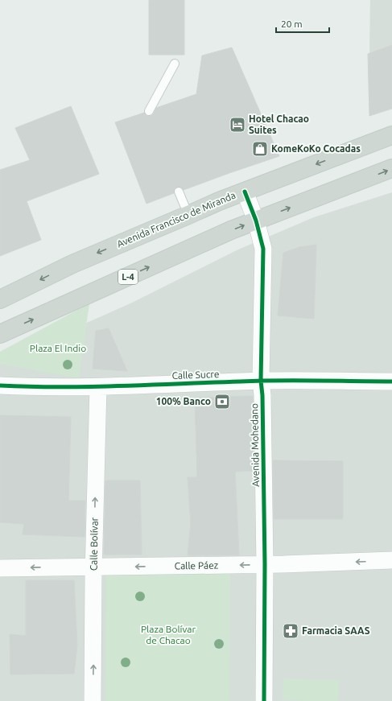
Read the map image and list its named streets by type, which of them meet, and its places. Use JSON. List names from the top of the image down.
{
  "streets": {
    "main road": ["Avenida Francisco de Miranda", "L-4"],
    "street": [
      "Calle Sucre",
      "Avenida Mohedano",
      "Calle Bolívar",
      "Calle Páez"
    ]
  },
  "crossings": [
    ["Avenida Francisco de Miranda", "Avenida Mohedano"],
    ["L-4", "Avenida Mohedano"],
    ["Calle Sucre", "Avenida Mohedano"],
    ["Calle Sucre", "Calle Bolívar"],
    ["Avenida Mohedano", "Calle Páez"],
    ["Calle Bolívar", "Calle Páez"]
  ],
  "one_way": ["Calle Bolívar", "Calle Páez"],
  "parks": ["Plaza El Indio", "Plaza Bolívar de Chacao"],
  "places": {
    "hotel": ["Hotel Chacao Suites"],
    "shop": ["KomeKoKo Cocadas"],
    "bank": ["100% Banco"],
    "pharmacy": ["Farmacia SAAS"]
  },
  "scale_bar": "20 m"
}
